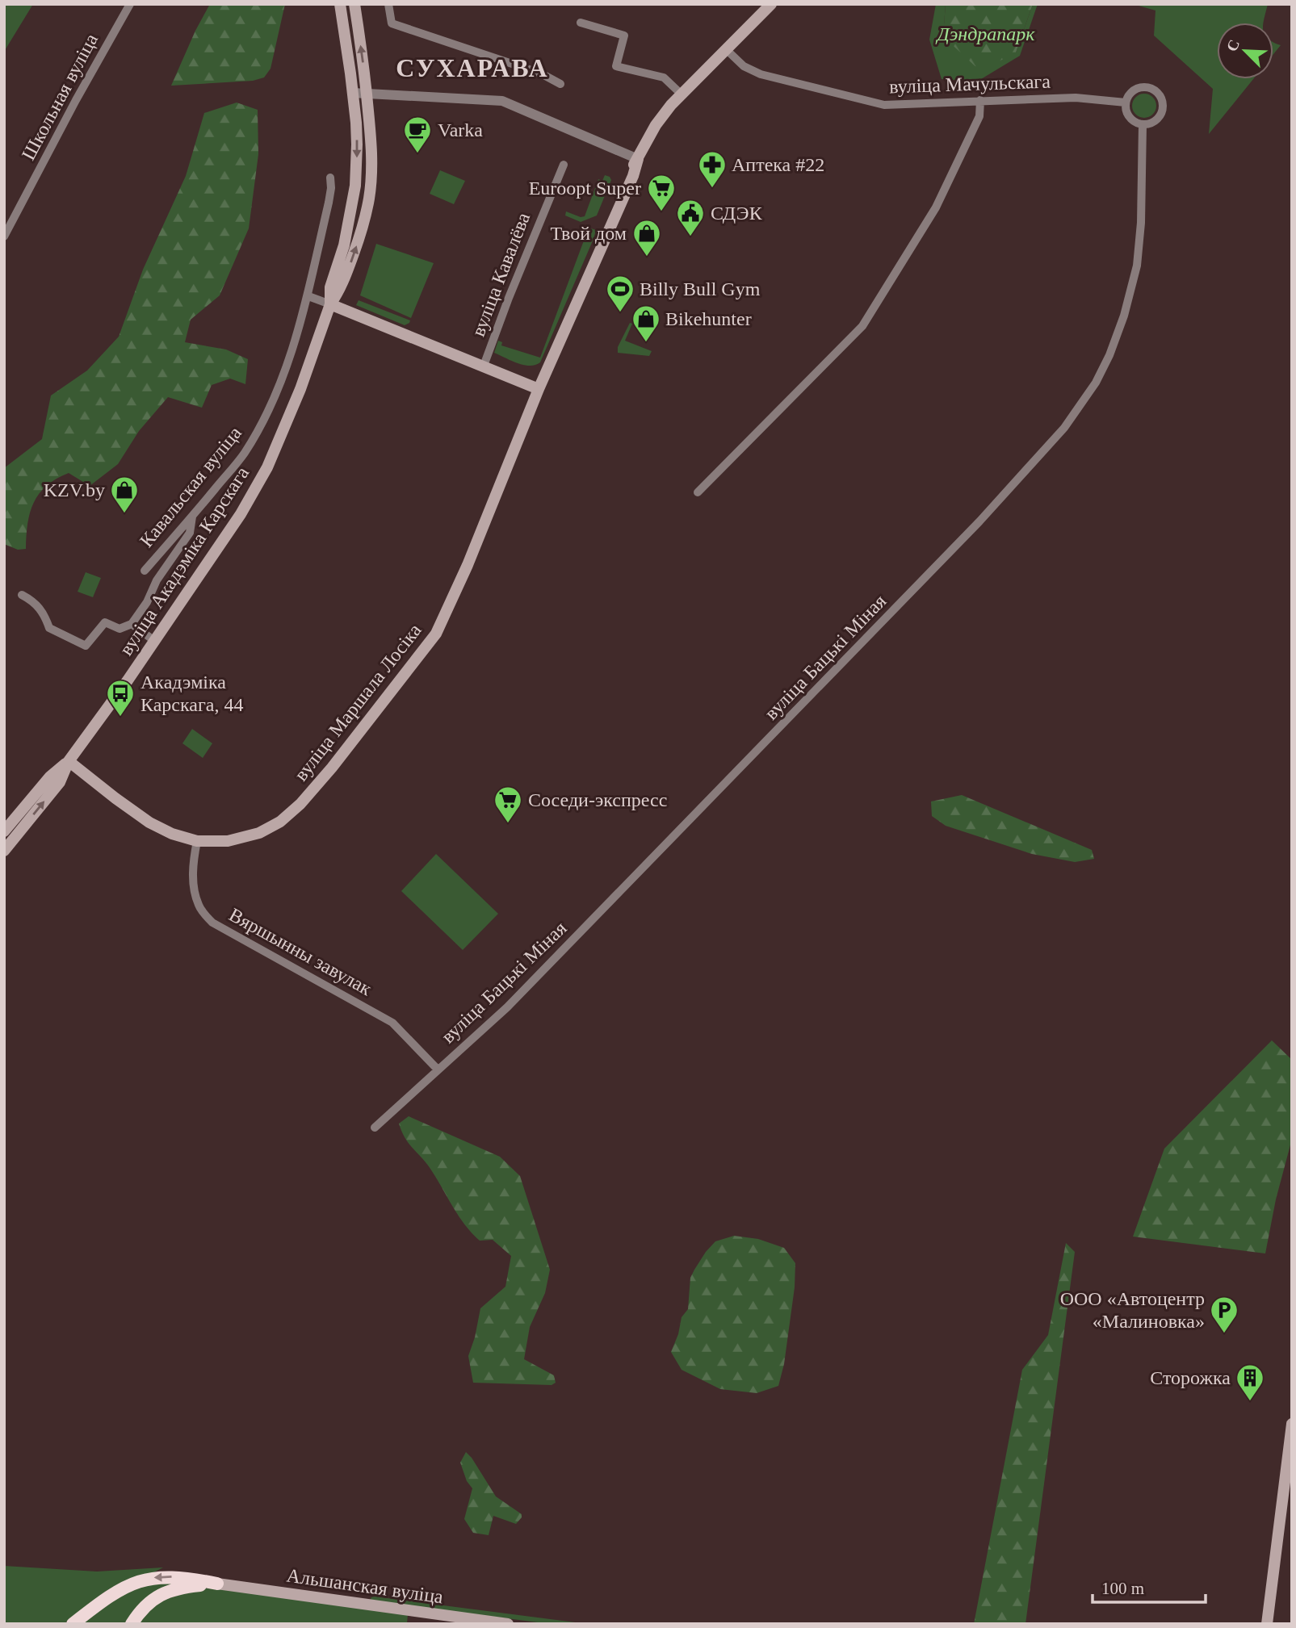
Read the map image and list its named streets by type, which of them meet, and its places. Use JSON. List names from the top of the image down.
{
  "streets": {
    "main road": ["вуліца Акадэміка Карскага", "вуліца Маршала Лосіка", "Альшанская вуліца"],
    "street": [
      "вуліца Мачульскага",
      "Школьная вуліца",
      "вуліца Кавалёва",
      "Кавальская вуліца",
      "вуліца Бацькі Міная",
      "Вяршынны завулак"
    ]
  },
  "crossings": [
    ["вуліца Мачульскага", "вуліца Бацькі Міная"],
    ["вуліца Мачульскага", "вуліца Маршала Лосіка"],
    ["вуліца Акадэміка Карскага", "вуліца Маршала Лосіка"],
    ["вуліца Бацькі Міная", "Вяршынны завулак"],
    ["вуліца Маршала Лосіка", "Вяршынны завулак"]
  ],
  "districts": ["СУХАРАВА"],
  "parks": ["Дэндрапарк"],
  "places": {
    "cafe": ["Varka"],
    "pharmacy": ["Аптека #22"],
    "supermarket": ["Euroopt Super", "Соседи-экспресс"],
    "public building": ["СДЭК"],
    "shop": ["Твой дом", "Bikehunter", "KZV.by"],
    "sports": ["Billy Bull Gym"],
    "bus stop": ["Акадэміка Карскага, 44"],
    "parking": ["ООО «Автоцентр «Малиновка»"],
    "building": ["Сторожка"]
  },
  "scale_bar": "100 m",
  "north": "top left"
}
